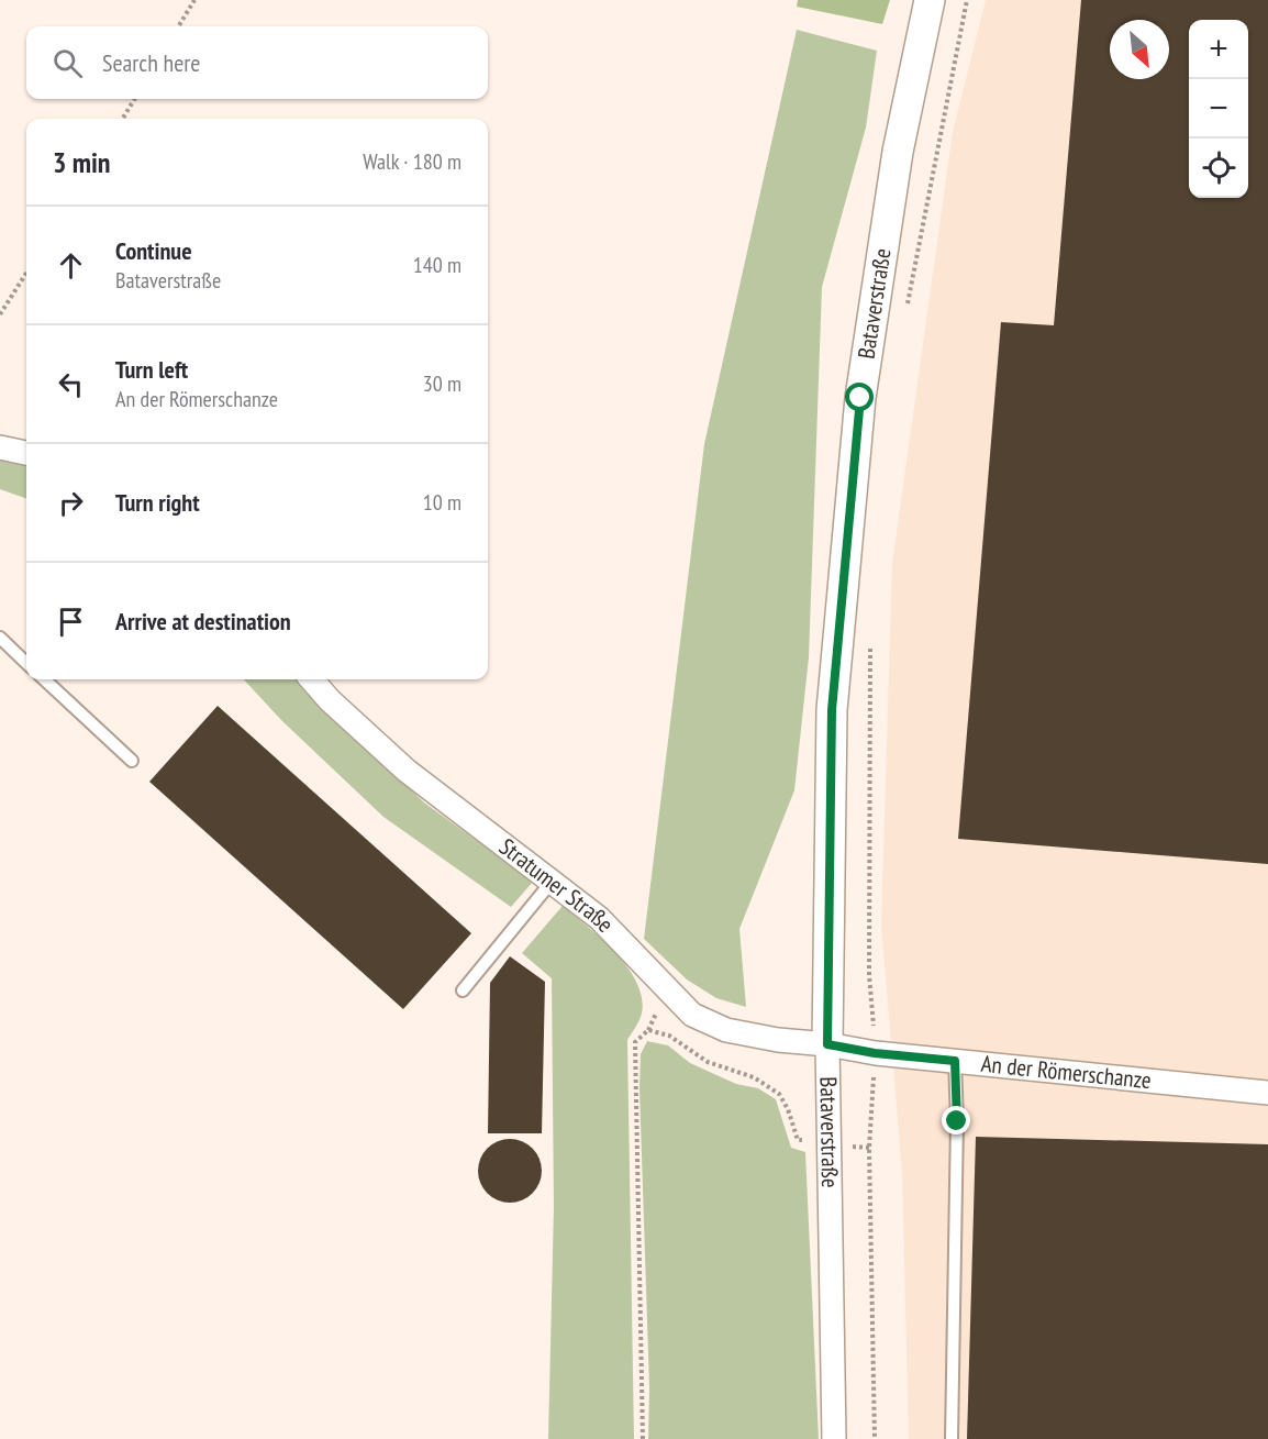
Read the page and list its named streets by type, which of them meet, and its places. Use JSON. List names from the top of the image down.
{
  "streets": {
    "street": ["Bataverstraße", "Stratumer Straße", "An der Römerschanze"]
  },
  "crossings": [
    ["Bataverstraße", "Stratumer Straße"],
    ["Bataverstraße", "An der Römerschanze"],
    ["Stratumer Straße", "An der Römerschanze"]
  ],
  "north": "bottom right",
  "page": {
    "map_buttons": ["+", "−"],
    "search": "Search here",
    "heading": ["3 min", "Walk · 180 m"],
    "list": [
      ["Continue", "Bataverstraße", "140 m"],
      ["Turn left", "An der Römerschanze", "30 m"],
      ["Turn right", "10 m"],
      "Arrive at destination"
    ]
  }
}
